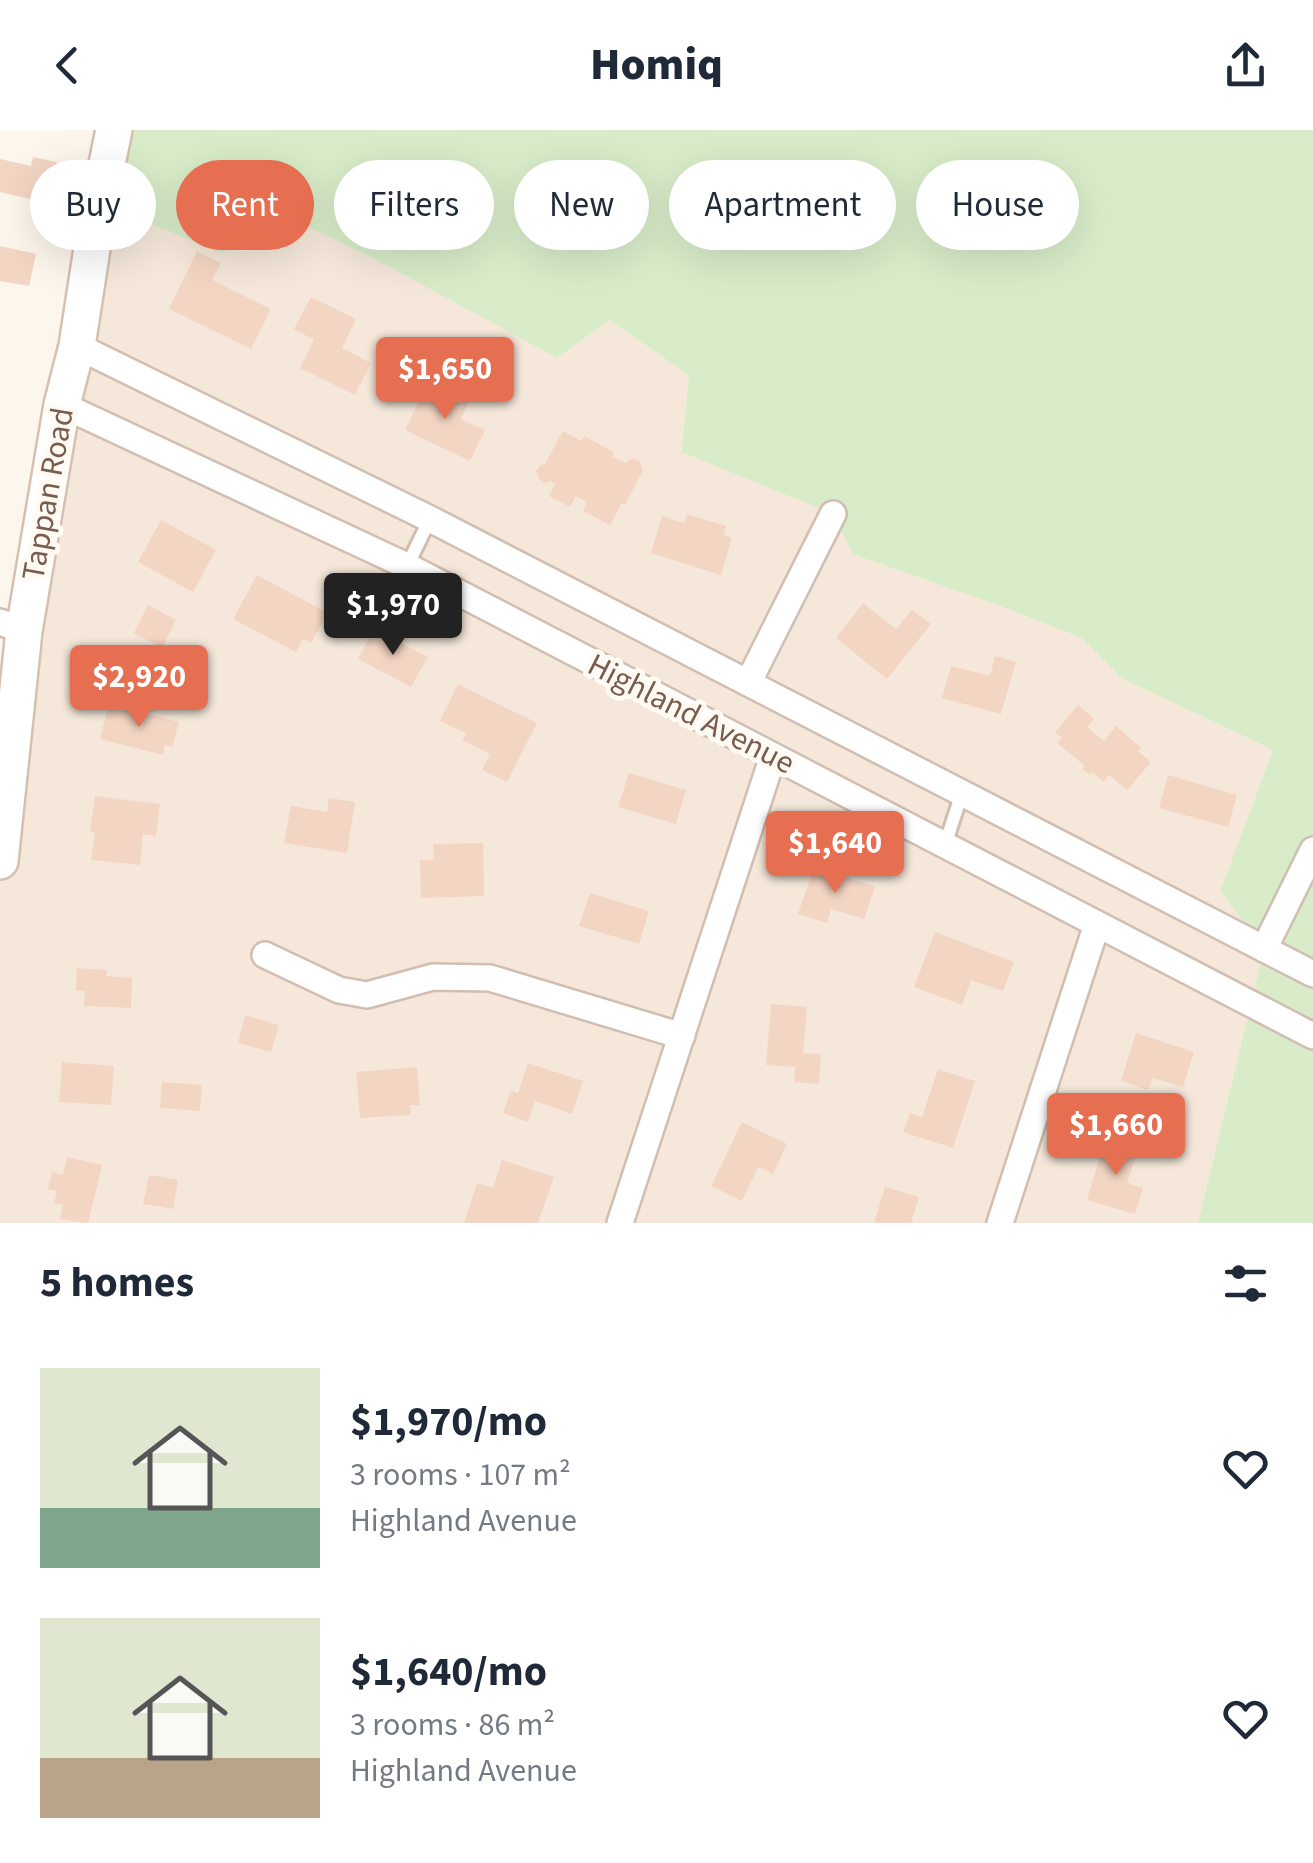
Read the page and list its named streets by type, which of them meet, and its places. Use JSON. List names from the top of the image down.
{
  "streets": {
    "street": ["Tappan Road", "Highland Avenue"]
  },
  "crossings": [
    ["Tappan Road", "Highland Avenue"]
  ],
  "page": {
    "header": "Homiq",
    "chip": [
      "Buy",
      "Rent",
      "Filters",
      "New",
      "Apartment",
      "House"
    ],
    "price": [
      "$1,650",
      "$1,970",
      "$2,920",
      "$1,640",
      "$1,660"
    ],
    "heading": "5 homes",
    "list": [
      {
        "name": "$1,970/mo",
        "note": "3 rooms · 107 m² · Highland Avenue"
      },
      {
        "name": "$1,640/mo",
        "note": "3 rooms · 86 m² · Highland Avenue"
      }
    ]
  }
}
